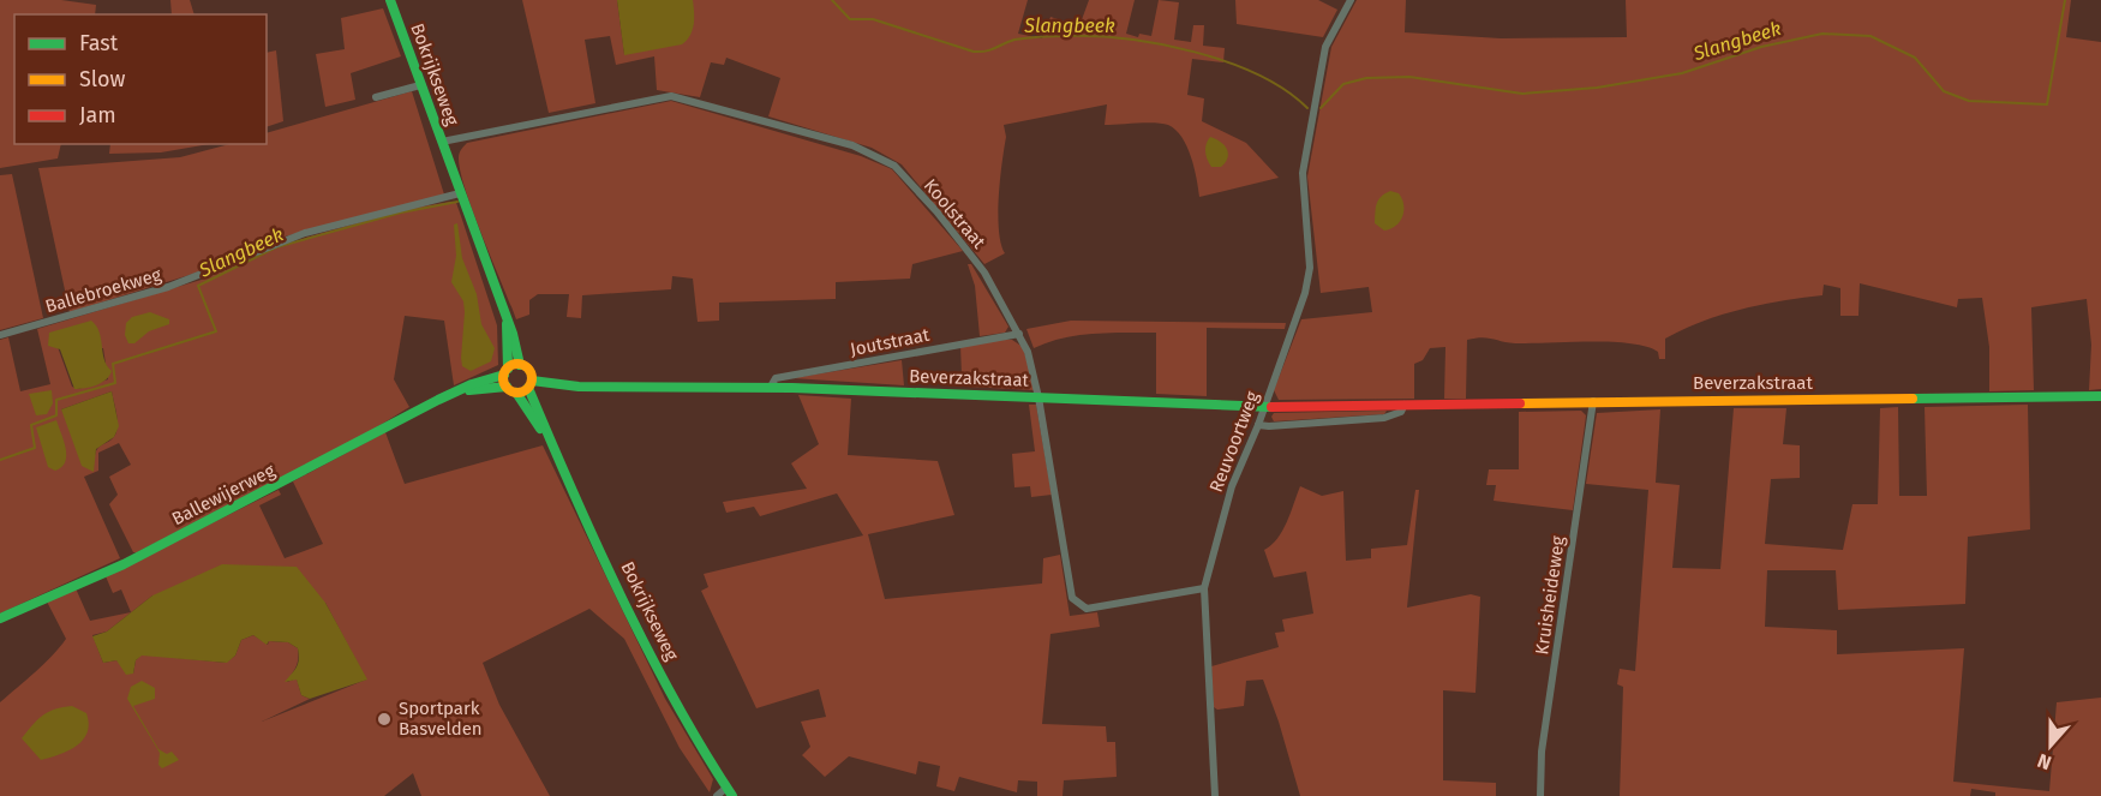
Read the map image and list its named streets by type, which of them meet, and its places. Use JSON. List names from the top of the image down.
{
  "streets": {
    "street": [
      "Bokrijkseweg",
      "Koolstraat",
      "Ballebroekweg",
      "Joutstraat",
      "Beverzakstraat",
      "Reuvoortweg",
      "Ballewijerweg",
      "Kruisheideweg"
    ]
  },
  "crossings": [
    ["Bokrijkseweg", "Koolstraat"],
    ["Bokrijkseweg", "Ballebroekweg"],
    ["Bokrijkseweg", "Beverzakstraat"],
    ["Bokrijkseweg", "Ballewijerweg"],
    ["Koolstraat", "Joutstraat"],
    ["Koolstraat", "Beverzakstraat"],
    ["Koolstraat", "Reuvoortweg"],
    ["Joutstraat", "Beverzakstraat"],
    ["Beverzakstraat", "Reuvoortweg"],
    ["Beverzakstraat", "Ballewijerweg"],
    ["Beverzakstraat", "Kruisheideweg"]
  ],
  "water": ["Slangbeek"],
  "places": ["Sportpark Basvelden"],
  "legend": ["Fast", "Slow", "Jam"],
  "north": "bottom"
}
